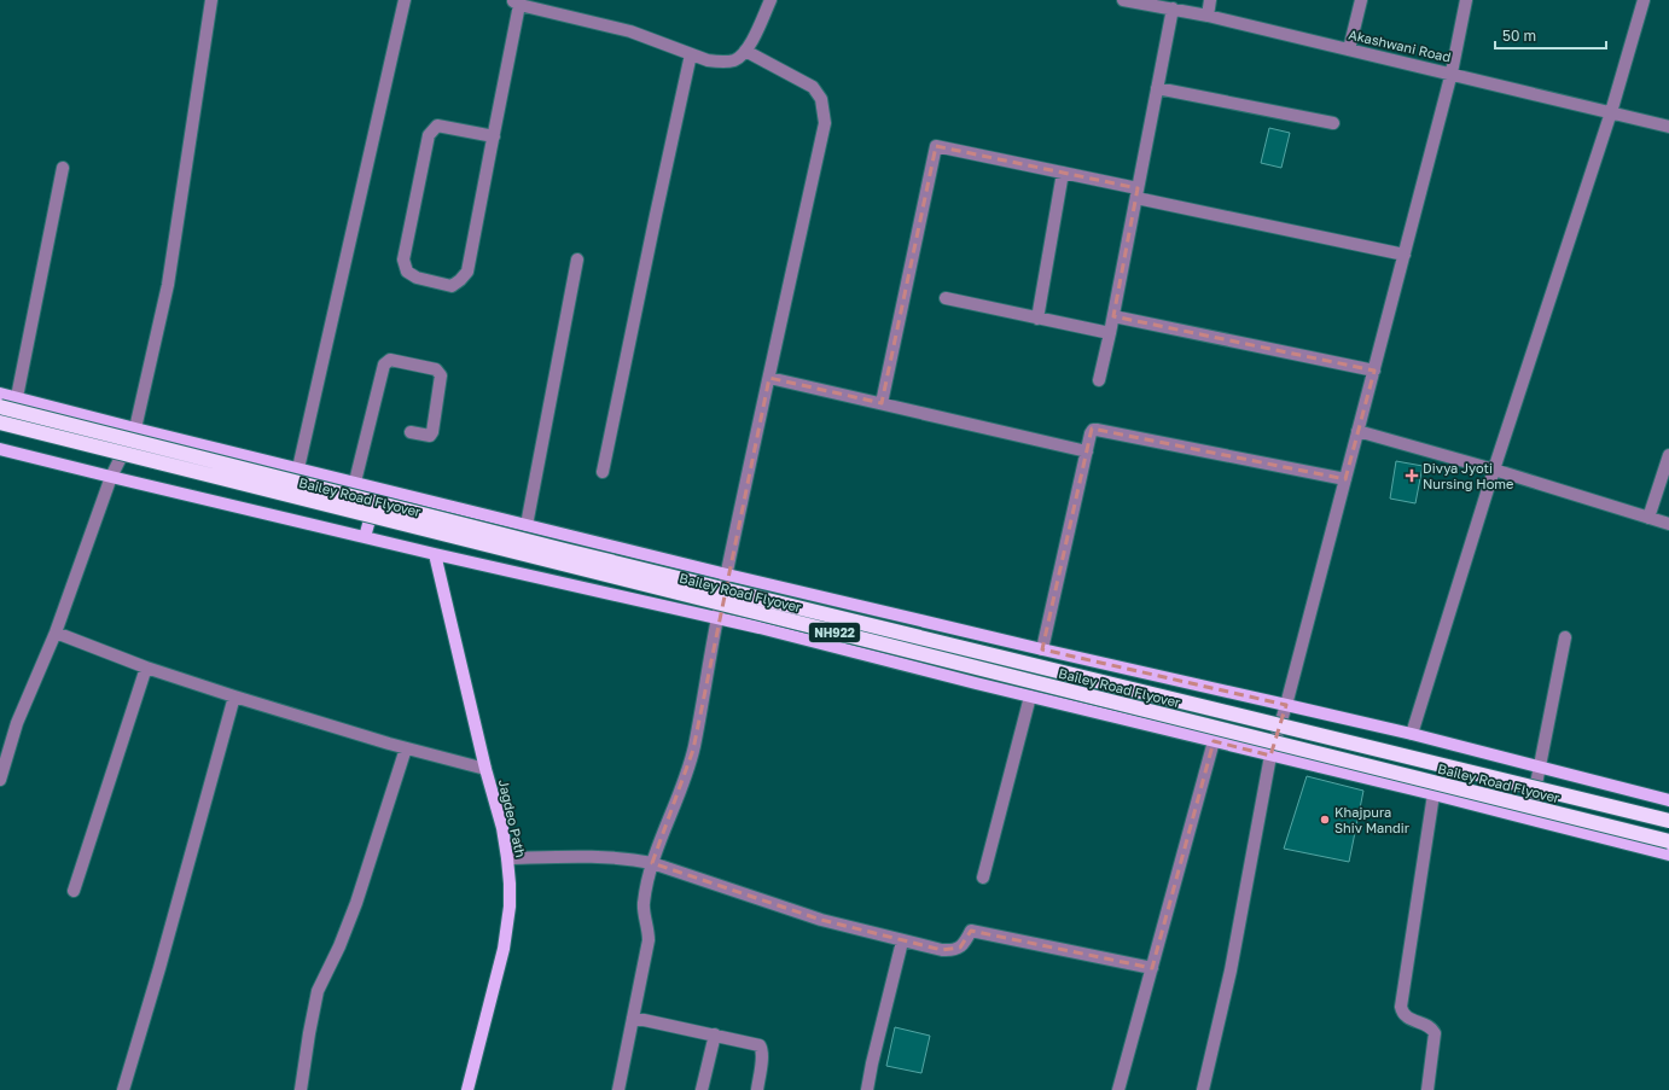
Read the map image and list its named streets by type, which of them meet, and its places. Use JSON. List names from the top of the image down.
{
  "streets": {
    "highway": ["Bailey Road Flyover", "NH922"],
    "main road": ["Jagdeo Path"],
    "street": ["Akashwani Road"]
  },
  "places": {
    "health": ["Divya Jyoti Nursing Home"],
    "other": ["Khajpura Shiv Mandir"]
  },
  "scale_bar": "50 m"
}
